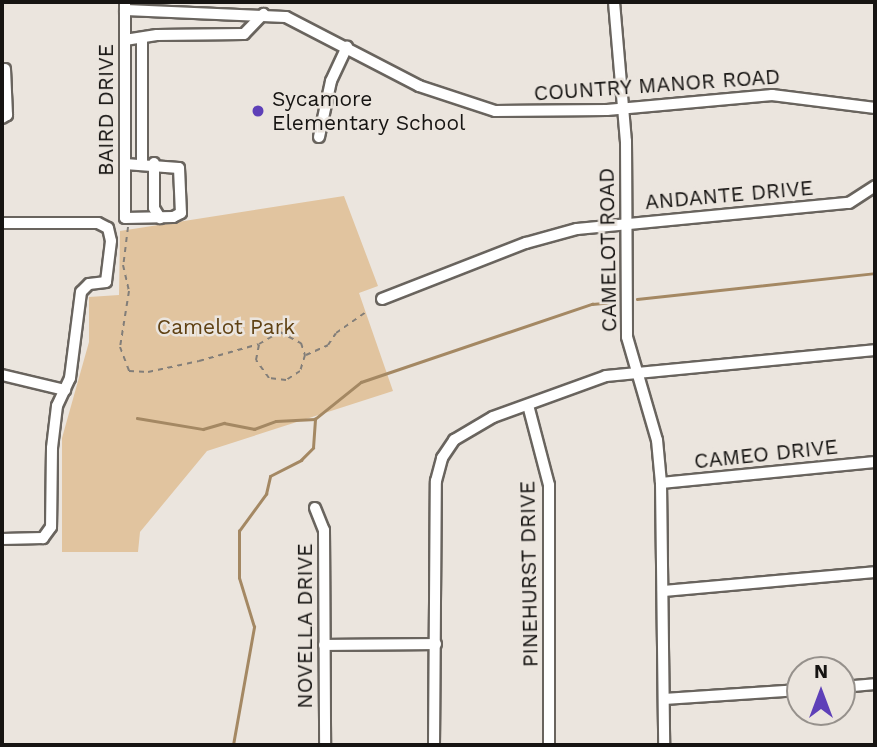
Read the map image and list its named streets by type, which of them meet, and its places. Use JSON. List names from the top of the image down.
{
  "streets": {
    "street": [
      "COUNTRY MANOR ROAD",
      "BAIRD DRIVE",
      "ANDANTE DRIVE",
      "CAMELOT ROAD",
      "CAMEO DRIVE",
      "PINEHURST DRIVE",
      "NOVELLA DRIVE"
    ]
  },
  "crossings": [
    ["COUNTRY MANOR ROAD", "BAIRD DRIVE"],
    ["COUNTRY MANOR ROAD", "CAMELOT ROAD"],
    ["ANDANTE DRIVE", "CAMELOT ROAD"],
    ["CAMELOT ROAD", "CAMEO DRIVE"]
  ],
  "parks": ["Camelot Park"],
  "places": ["Sycamore Elementary School"],
  "north": "top"
}
